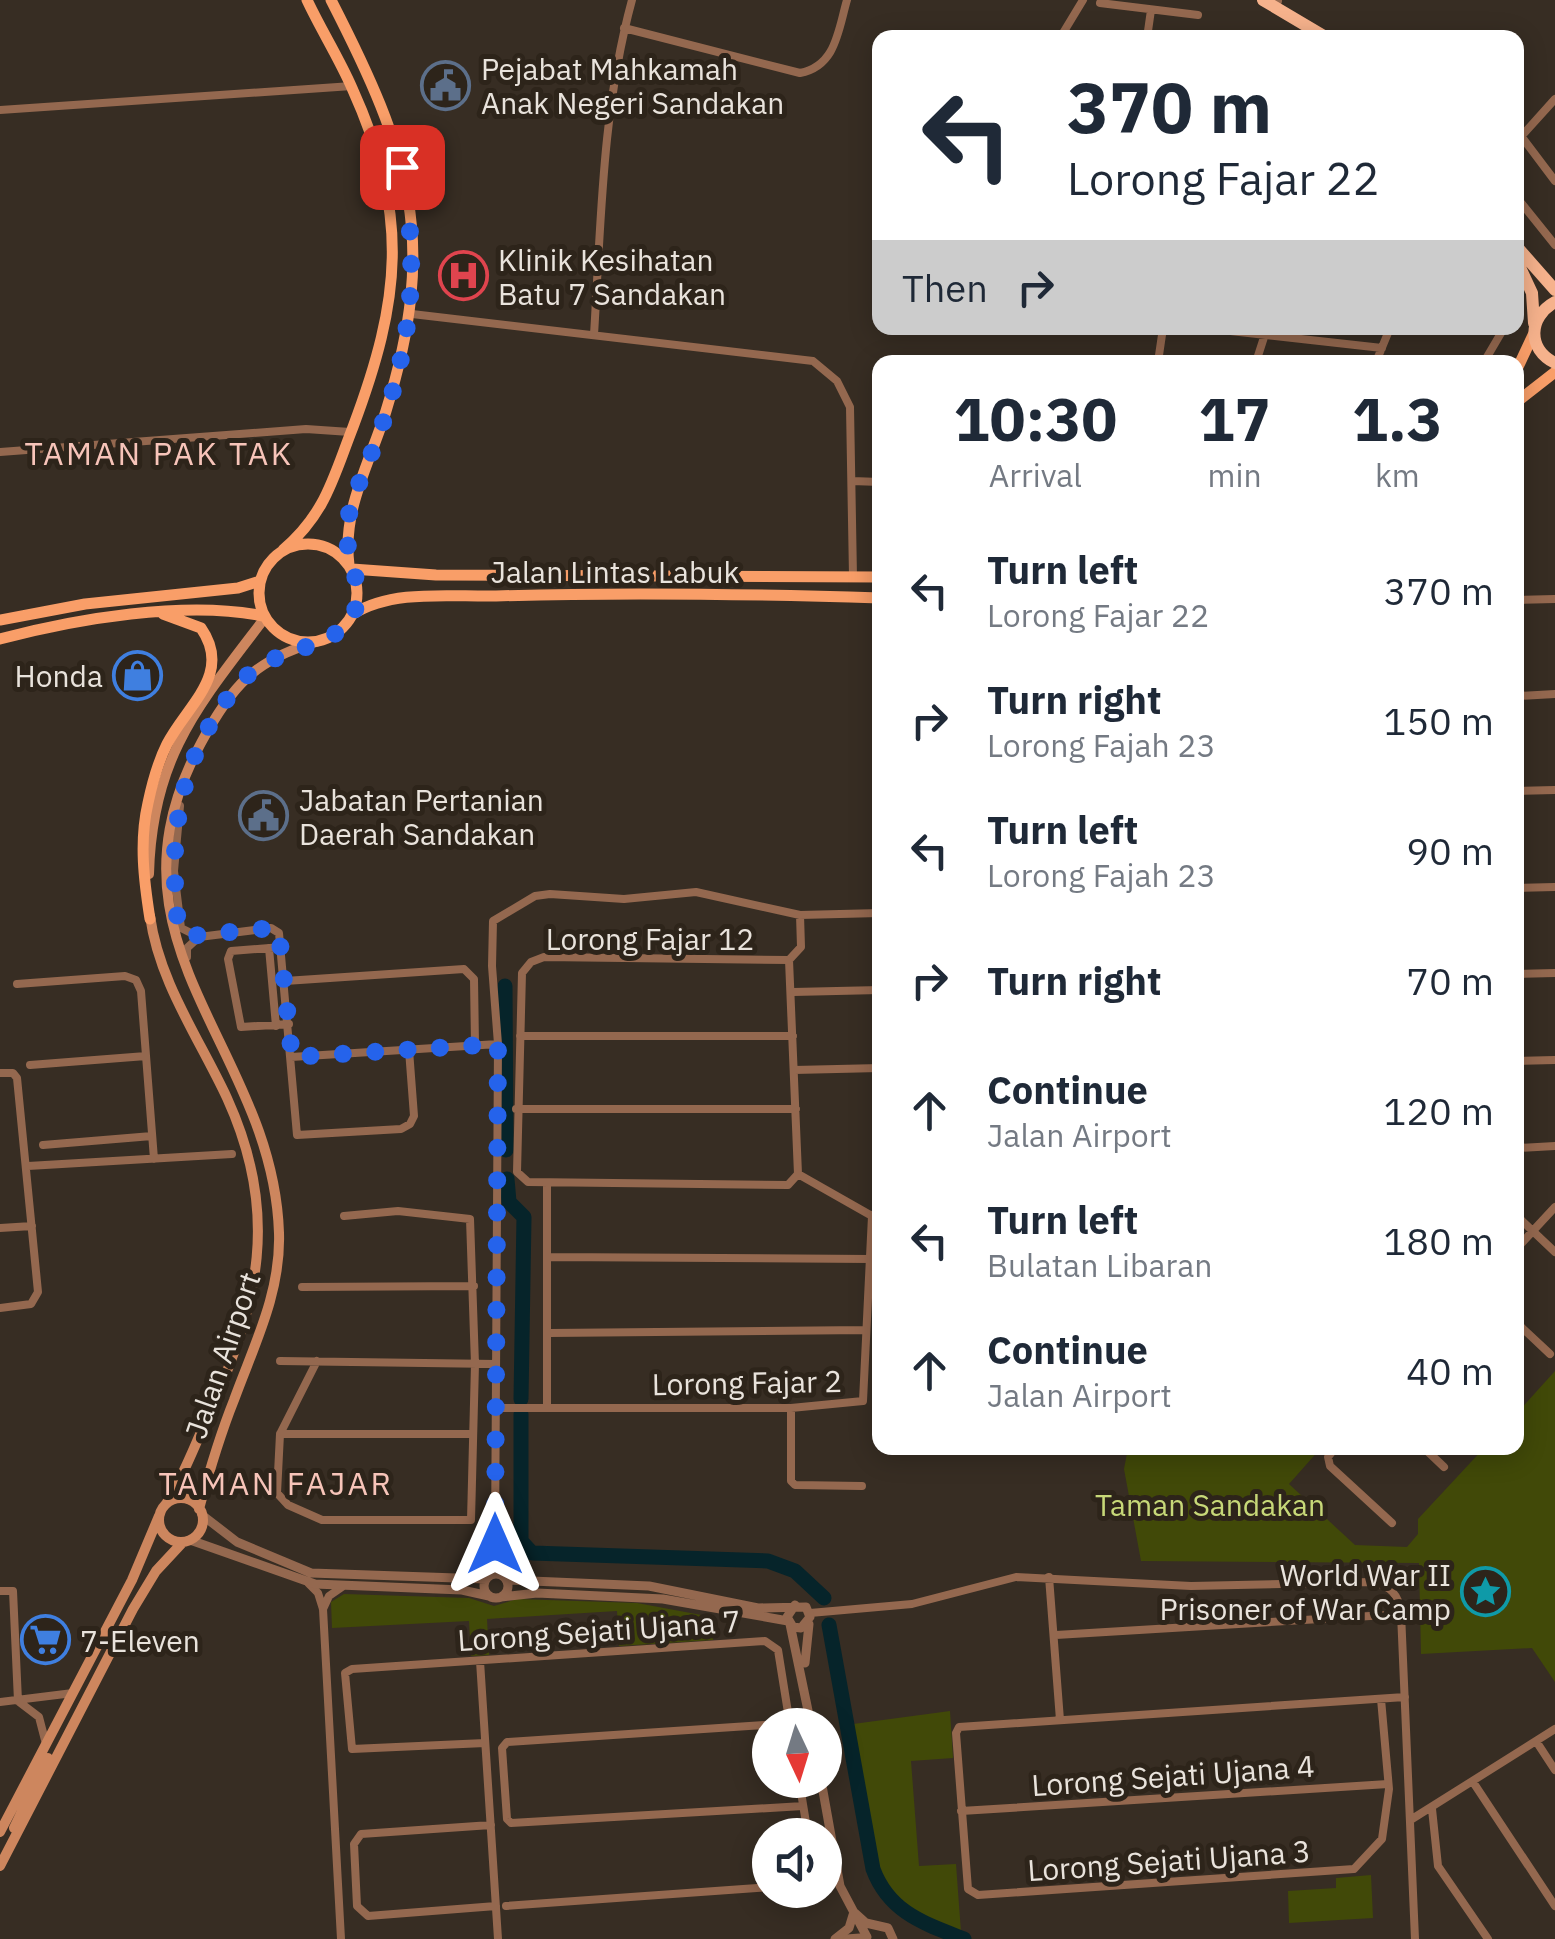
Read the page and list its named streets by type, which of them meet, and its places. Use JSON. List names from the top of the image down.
{
  "streets": {
    "main road": ["Jalan Lintas Labuk", "Jalan Airport"],
    "street": [
      "Lorong Fajar 12",
      "Lorong Fajar 2",
      "Lorong Sejati Ujana 7",
      "Lorong Sejati Ujana 4",
      "Lorong Sejati Ujana 3"
    ]
  },
  "crossings": [
    ["Jalan Lintas Labuk", "Jalan Airport"],
    ["Lorong Sejati Ujana 4", "Lorong Sejati Ujana 3"]
  ],
  "districts": ["TAMAN PAK TAK", "TAMAN FAJAR"],
  "parks": ["Taman Sandakan"],
  "places": {
    "public building": ["Pejabat Mahkamah Anak Negeri Sandakan", "Jabatan Pertanian Daerah Sandakan"],
    "hospital": ["Klinik Kesihatan Batu 7 Sandakan"],
    "shop": ["Honda"],
    "place": ["World War II Prisoner of War Camp"],
    "supermarket": ["7-Eleven"]
  },
  "north": "bottom",
  "page": {
    "turn": ["370 m", "Lorong Fajar 22"],
    "then": "Then",
    "eta": [
      "10:30",
      "Arrival",
      "17",
      "min",
      "1.3",
      "km"
    ],
    "list": [
      {
        "name": "Turn left",
        "note": "Lorong Fajar 22",
        "value": "370 m"
      },
      {
        "name": "Turn right",
        "note": "Lorong Fajah 23",
        "value": "150 m"
      },
      {
        "name": "Turn left",
        "note": "Lorong Fajah 23",
        "value": "90 m"
      },
      {
        "name": "Turn right",
        "value": "70 m"
      },
      {
        "name": "Continue",
        "note": "Jalan Airport",
        "value": "120 m"
      },
      {
        "name": "Turn left",
        "note": "Bulatan Libaran",
        "value": "180 m"
      },
      {
        "name": "Continue",
        "note": "Jalan Airport",
        "value": "40 m"
      }
    ]
  }
}
